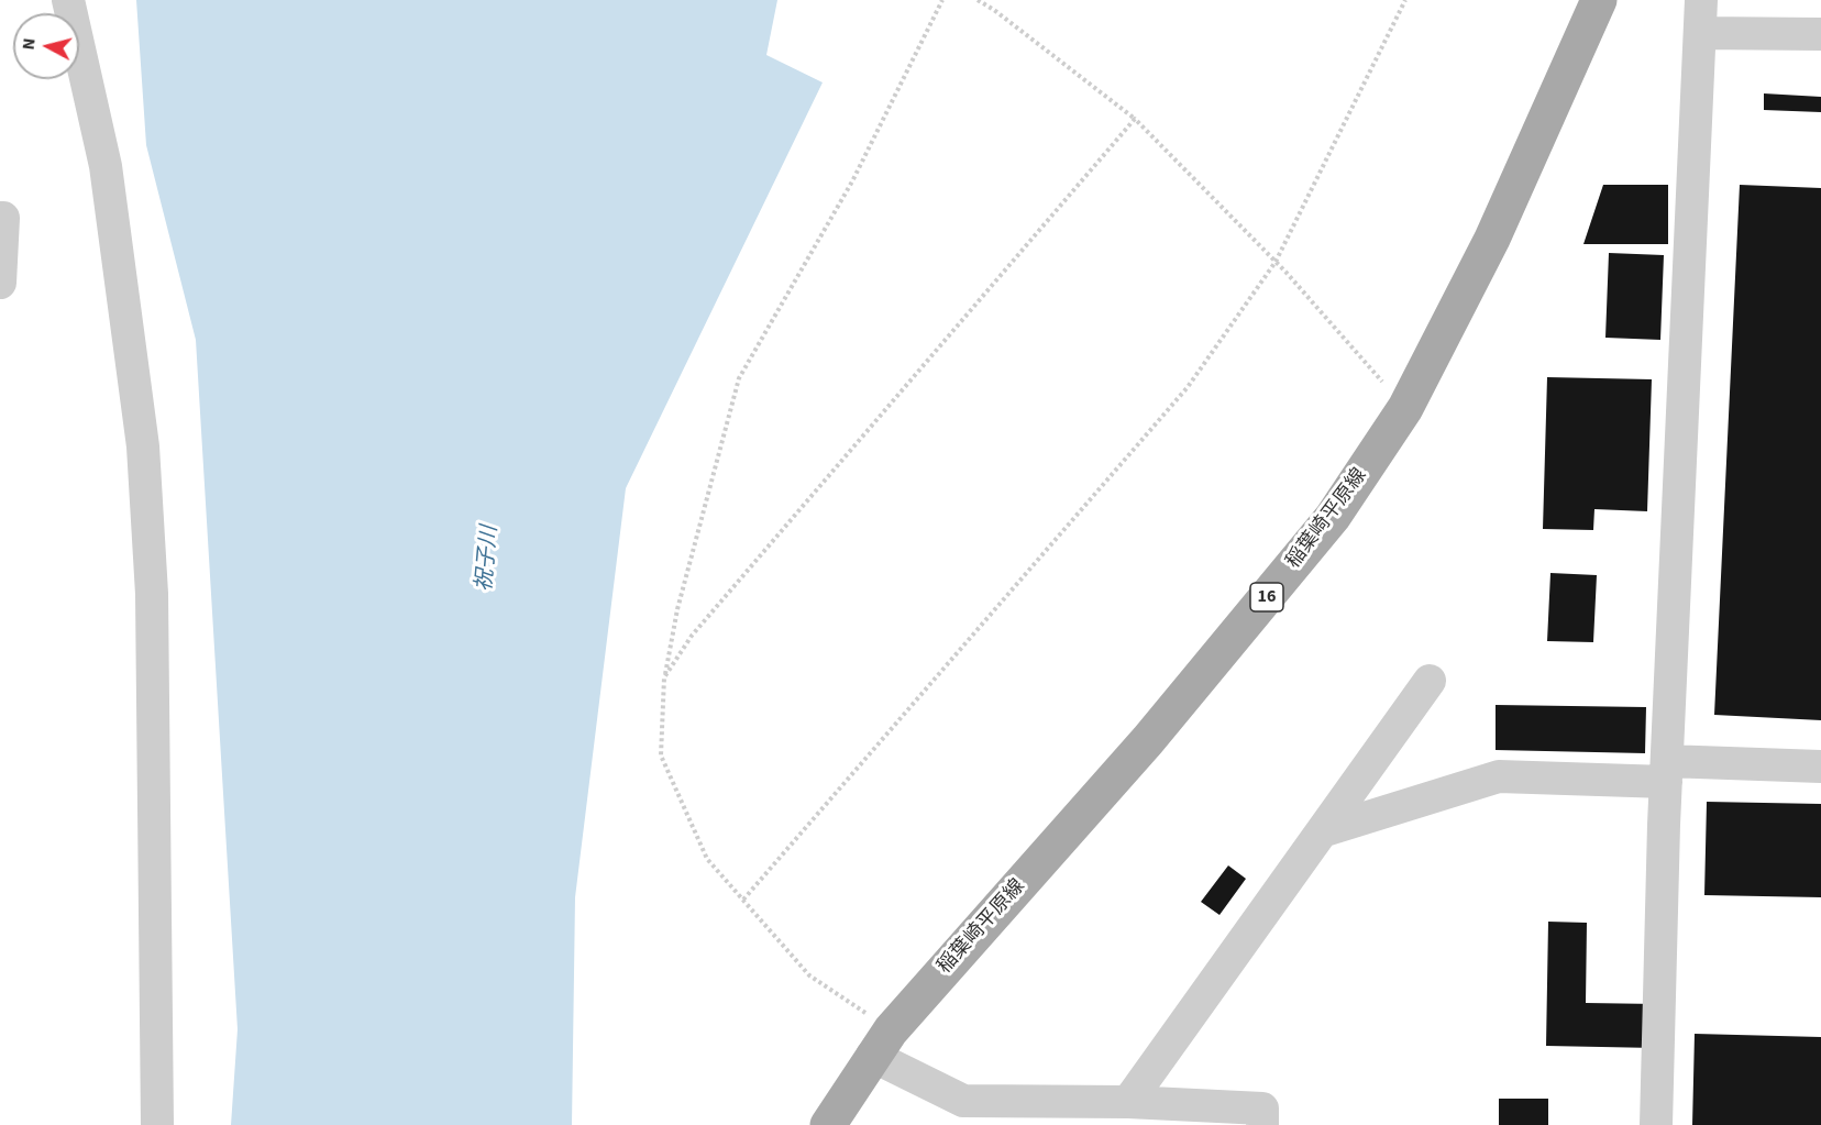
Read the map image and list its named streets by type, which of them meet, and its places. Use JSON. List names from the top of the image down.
{
  "streets": {
    "main road": ["稲葉崎平原線", "16"]
  },
  "water": ["祝子川"],
  "north": "left"
}
